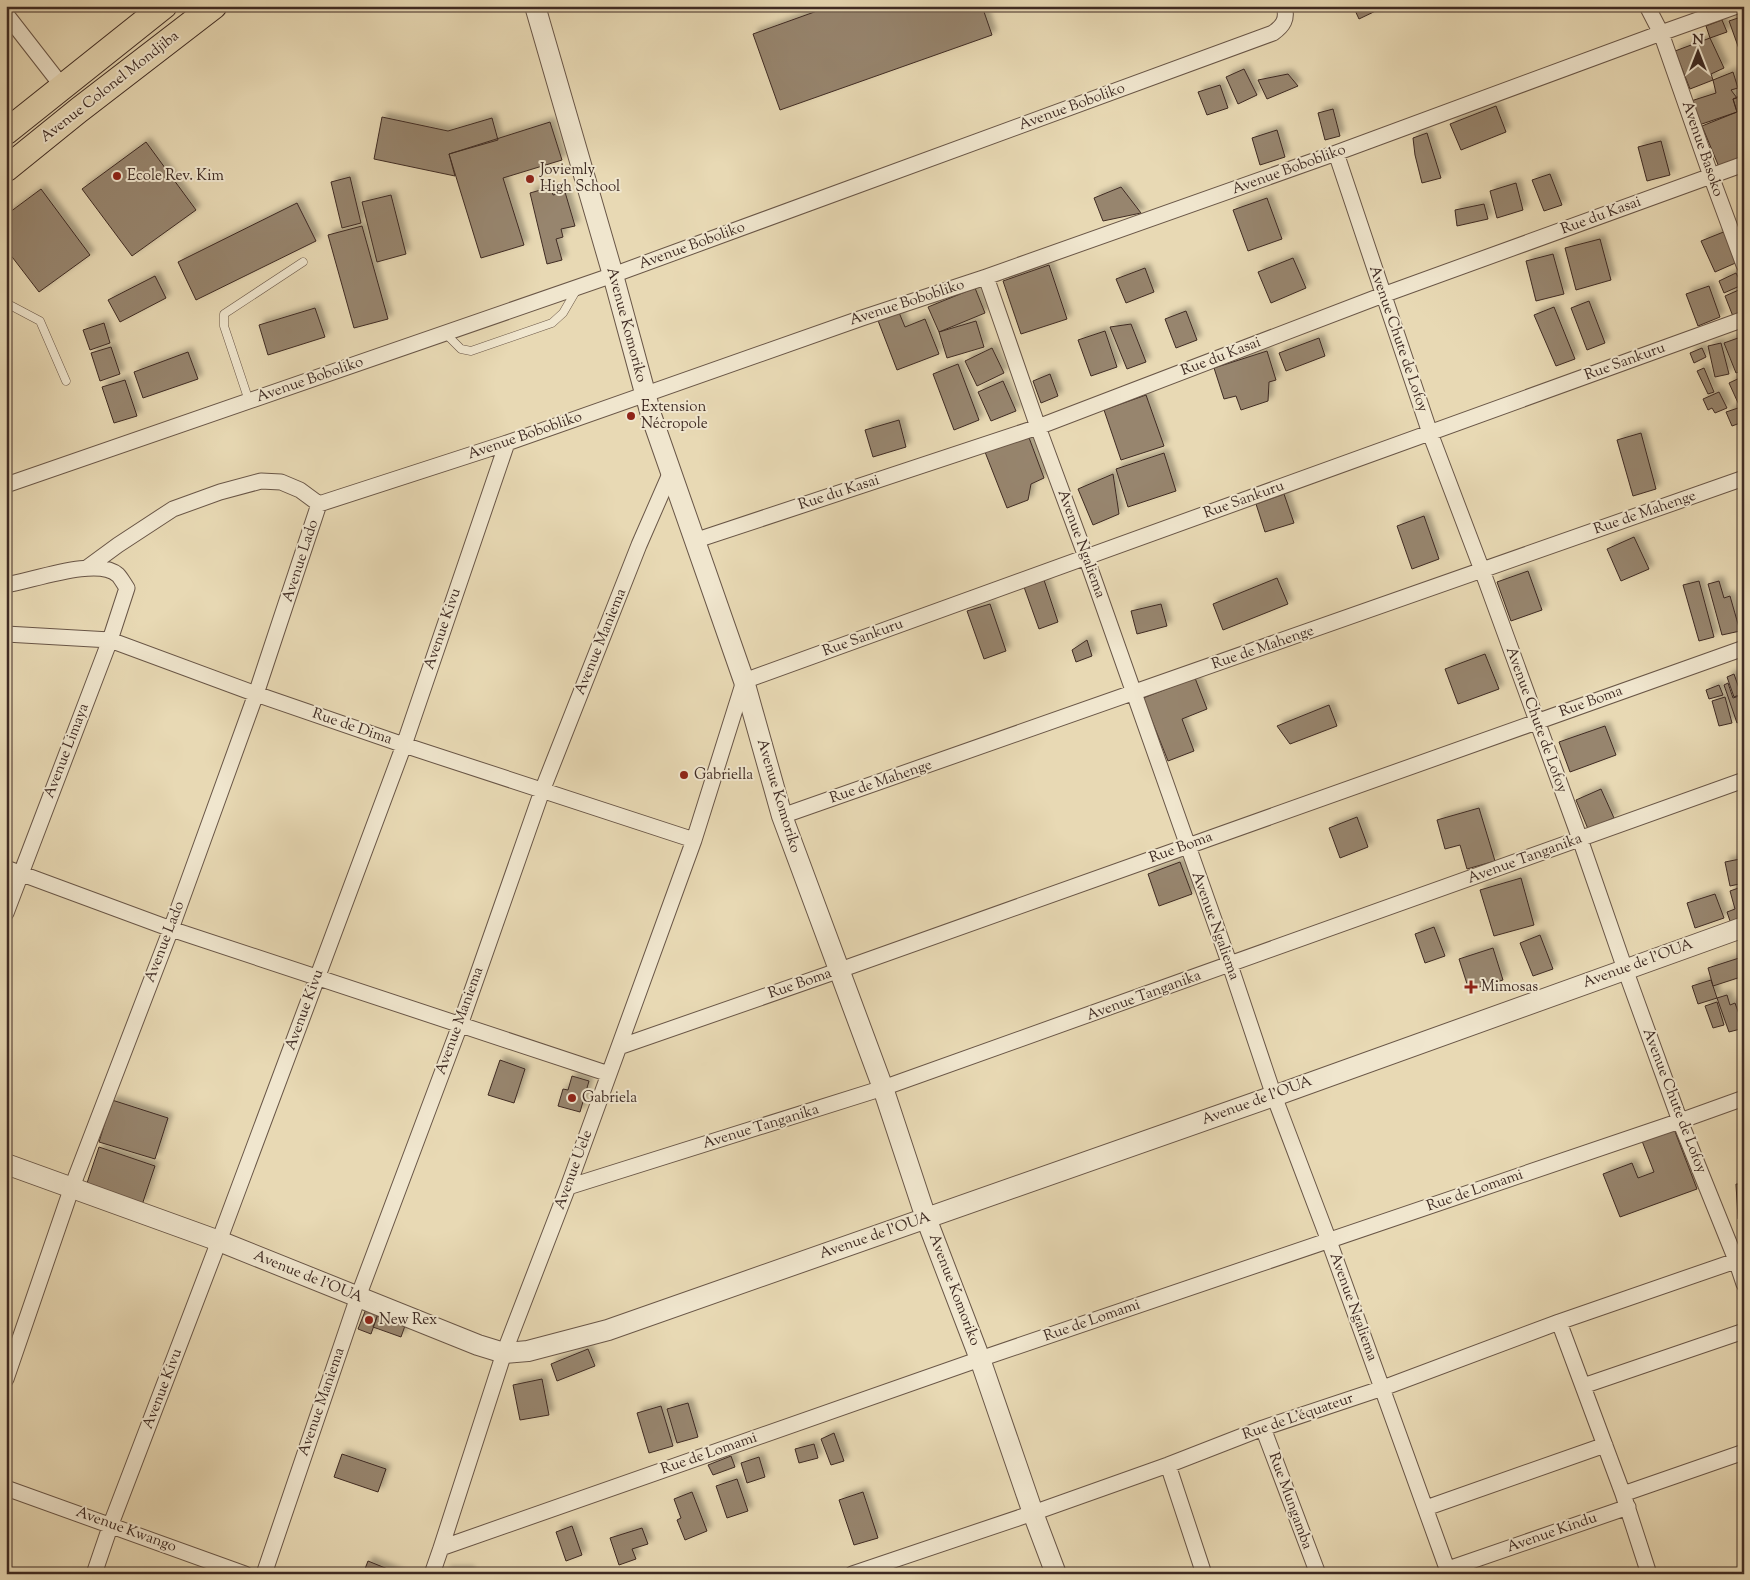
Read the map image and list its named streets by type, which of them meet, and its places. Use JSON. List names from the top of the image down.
{
  "streets": {
    "main road": ["Avenue Colonel Mondjiba"],
    "street": [
      "Avenue Boboliko",
      "Avenue Basoko",
      "Avenue Bobobliko",
      "Rue du Kasai",
      "Avenue Komoriko",
      "Avenue Chute de Lofoy",
      "Rue Sankuru",
      "Rue de Mahenge",
      "Avenue Ngaliema",
      "Avenue Lado",
      "Avenue Kivu",
      "Avenue Maniema",
      "Rue Boma",
      "Rue de Dima",
      "Avenue Limaya",
      "Avenue Tanganika",
      "Avenue de l’OUA",
      "Avenue Uele",
      "Rue de Lomami",
      "Rue de L'équateur",
      "Rue Mungamba",
      "Avenue Kwango",
      "Avenue Kindu"
    ]
  },
  "crossings": [
    ["Avenue Boboliko", "Avenue Komoriko"],
    ["Avenue Basoko", "Avenue Bobobliko"],
    ["Avenue Basoko", "Rue du Kasai"],
    ["Avenue Bobobliko", "Avenue Komoriko"],
    ["Avenue Bobobliko", "Avenue Chute de Lofoy"],
    ["Avenue Bobobliko", "Avenue Ngaliema"],
    ["Avenue Bobobliko", "Avenue Lado"],
    ["Avenue Bobobliko", "Avenue Kivu"],
    ["Rue du Kasai", "Avenue Komoriko"],
    ["Rue du Kasai", "Avenue Chute de Lofoy"],
    ["Rue du Kasai", "Avenue Ngaliema"],
    ["Avenue Komoriko", "Rue Sankuru"],
    ["Avenue Komoriko", "Rue de Mahenge"],
    ["Avenue Komoriko", "Avenue Maniema"],
    ["Avenue Komoriko", "Rue Boma"],
    ["Avenue Komoriko", "Avenue Tanganika"],
    ["Avenue Komoriko", "Avenue de l’OUA"],
    ["Avenue Komoriko", "Avenue Uele"],
    ["Avenue Komoriko", "Rue de Lomami"],
    ["Avenue Komoriko", "Rue de L'équateur"],
    ["Avenue Chute de Lofoy", "Rue Sankuru"],
    ["Avenue Chute de Lofoy", "Rue de Mahenge"],
    ["Avenue Chute de Lofoy", "Rue Boma"],
    ["Avenue Chute de Lofoy", "Avenue Tanganika"],
    ["Avenue Chute de Lofoy", "Avenue de l’OUA"],
    ["Avenue Chute de Lofoy", "Rue de Lomami"],
    ["Avenue Chute de Lofoy", "Rue de L'équateur"],
    ["Rue Sankuru", "Avenue Ngaliema"],
    ["Rue Sankuru", "Avenue Uele"],
    ["Rue de Mahenge", "Avenue Ngaliema"],
    ["Avenue Ngaliema", "Rue Boma"],
    ["Avenue Ngaliema", "Avenue Tanganika"],
    ["Avenue Ngaliema", "Avenue de l’OUA"],
    ["Avenue Ngaliema", "Rue de Lomami"],
    ["Avenue Ngaliema", "Rue de L'équateur"],
    ["Avenue Ngaliema", "Avenue Kindu"],
    ["Avenue Lado", "Rue de Dima"],
    ["Avenue Lado", "Avenue de l’OUA"],
    ["Avenue Kivu", "Rue de Dima"],
    ["Avenue Kivu", "Avenue de l’OUA"],
    ["Avenue Kivu", "Avenue Kwango"],
    ["Avenue Maniema", "Rue de Dima"],
    ["Avenue Maniema", "Avenue de l’OUA"],
    ["Rue Boma", "Avenue Uele"],
    ["Rue de Dima", "Avenue Limaya"],
    ["Rue de Dima", "Avenue Uele"],
    ["Avenue Tanganika", "Avenue Uele"],
    ["Avenue de l’OUA", "Avenue Uele"],
    ["Avenue Uele", "Rue de Lomami"],
    ["Rue de L'équateur", "Rue Mungamba"]
  ],
  "places": {
    "other": [
      "Ecole Rev. Kim",
      "Joviemly High School",
      "Extension Nécropole",
      "Gabriella",
      "Gabriela",
      "New Rex"
    ],
    "health": ["Mimosas"]
  },
  "north": "top"
}
